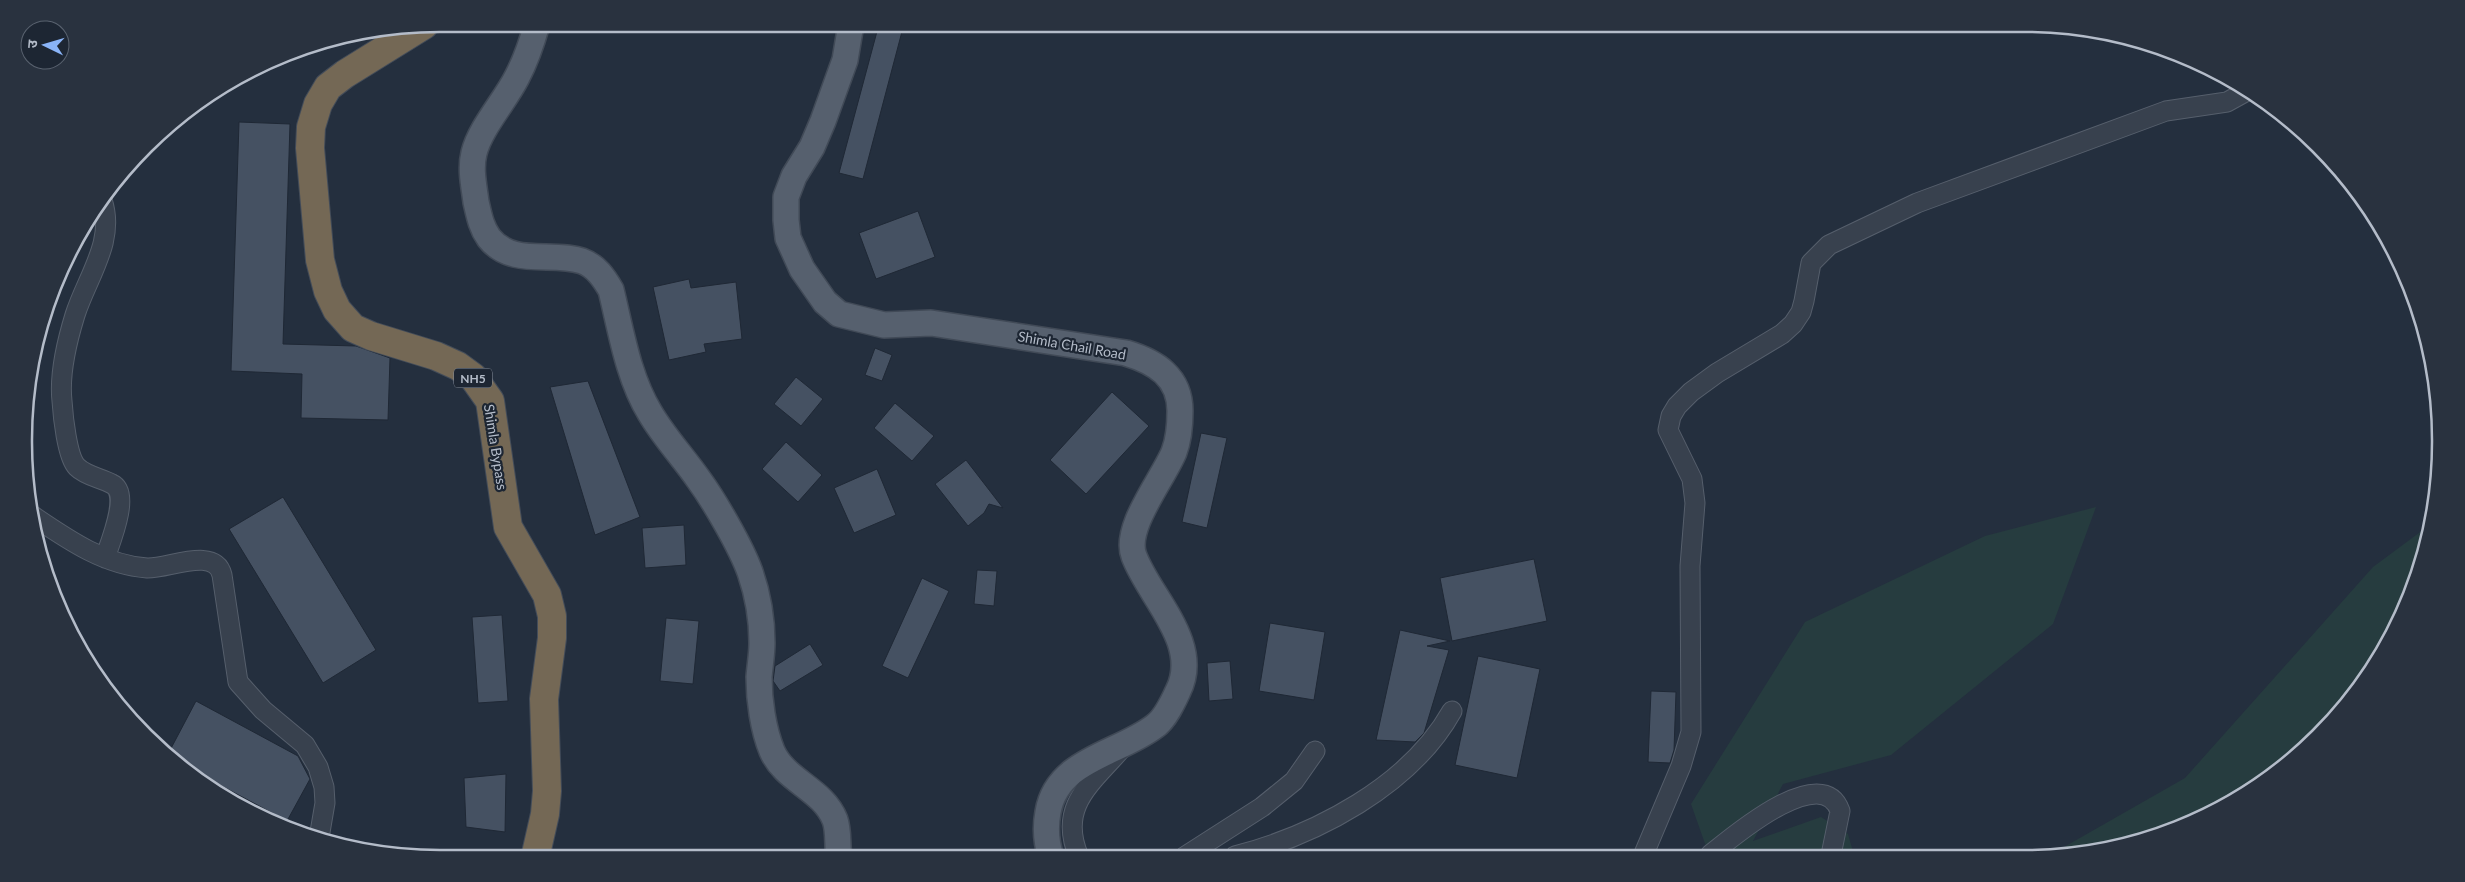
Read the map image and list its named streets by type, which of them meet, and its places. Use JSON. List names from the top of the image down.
{
  "streets": {
    "highway": ["NH5", "Shimla Bypass"],
    "main road": ["Shimla Chail Road"]
  },
  "north": "left"
}
